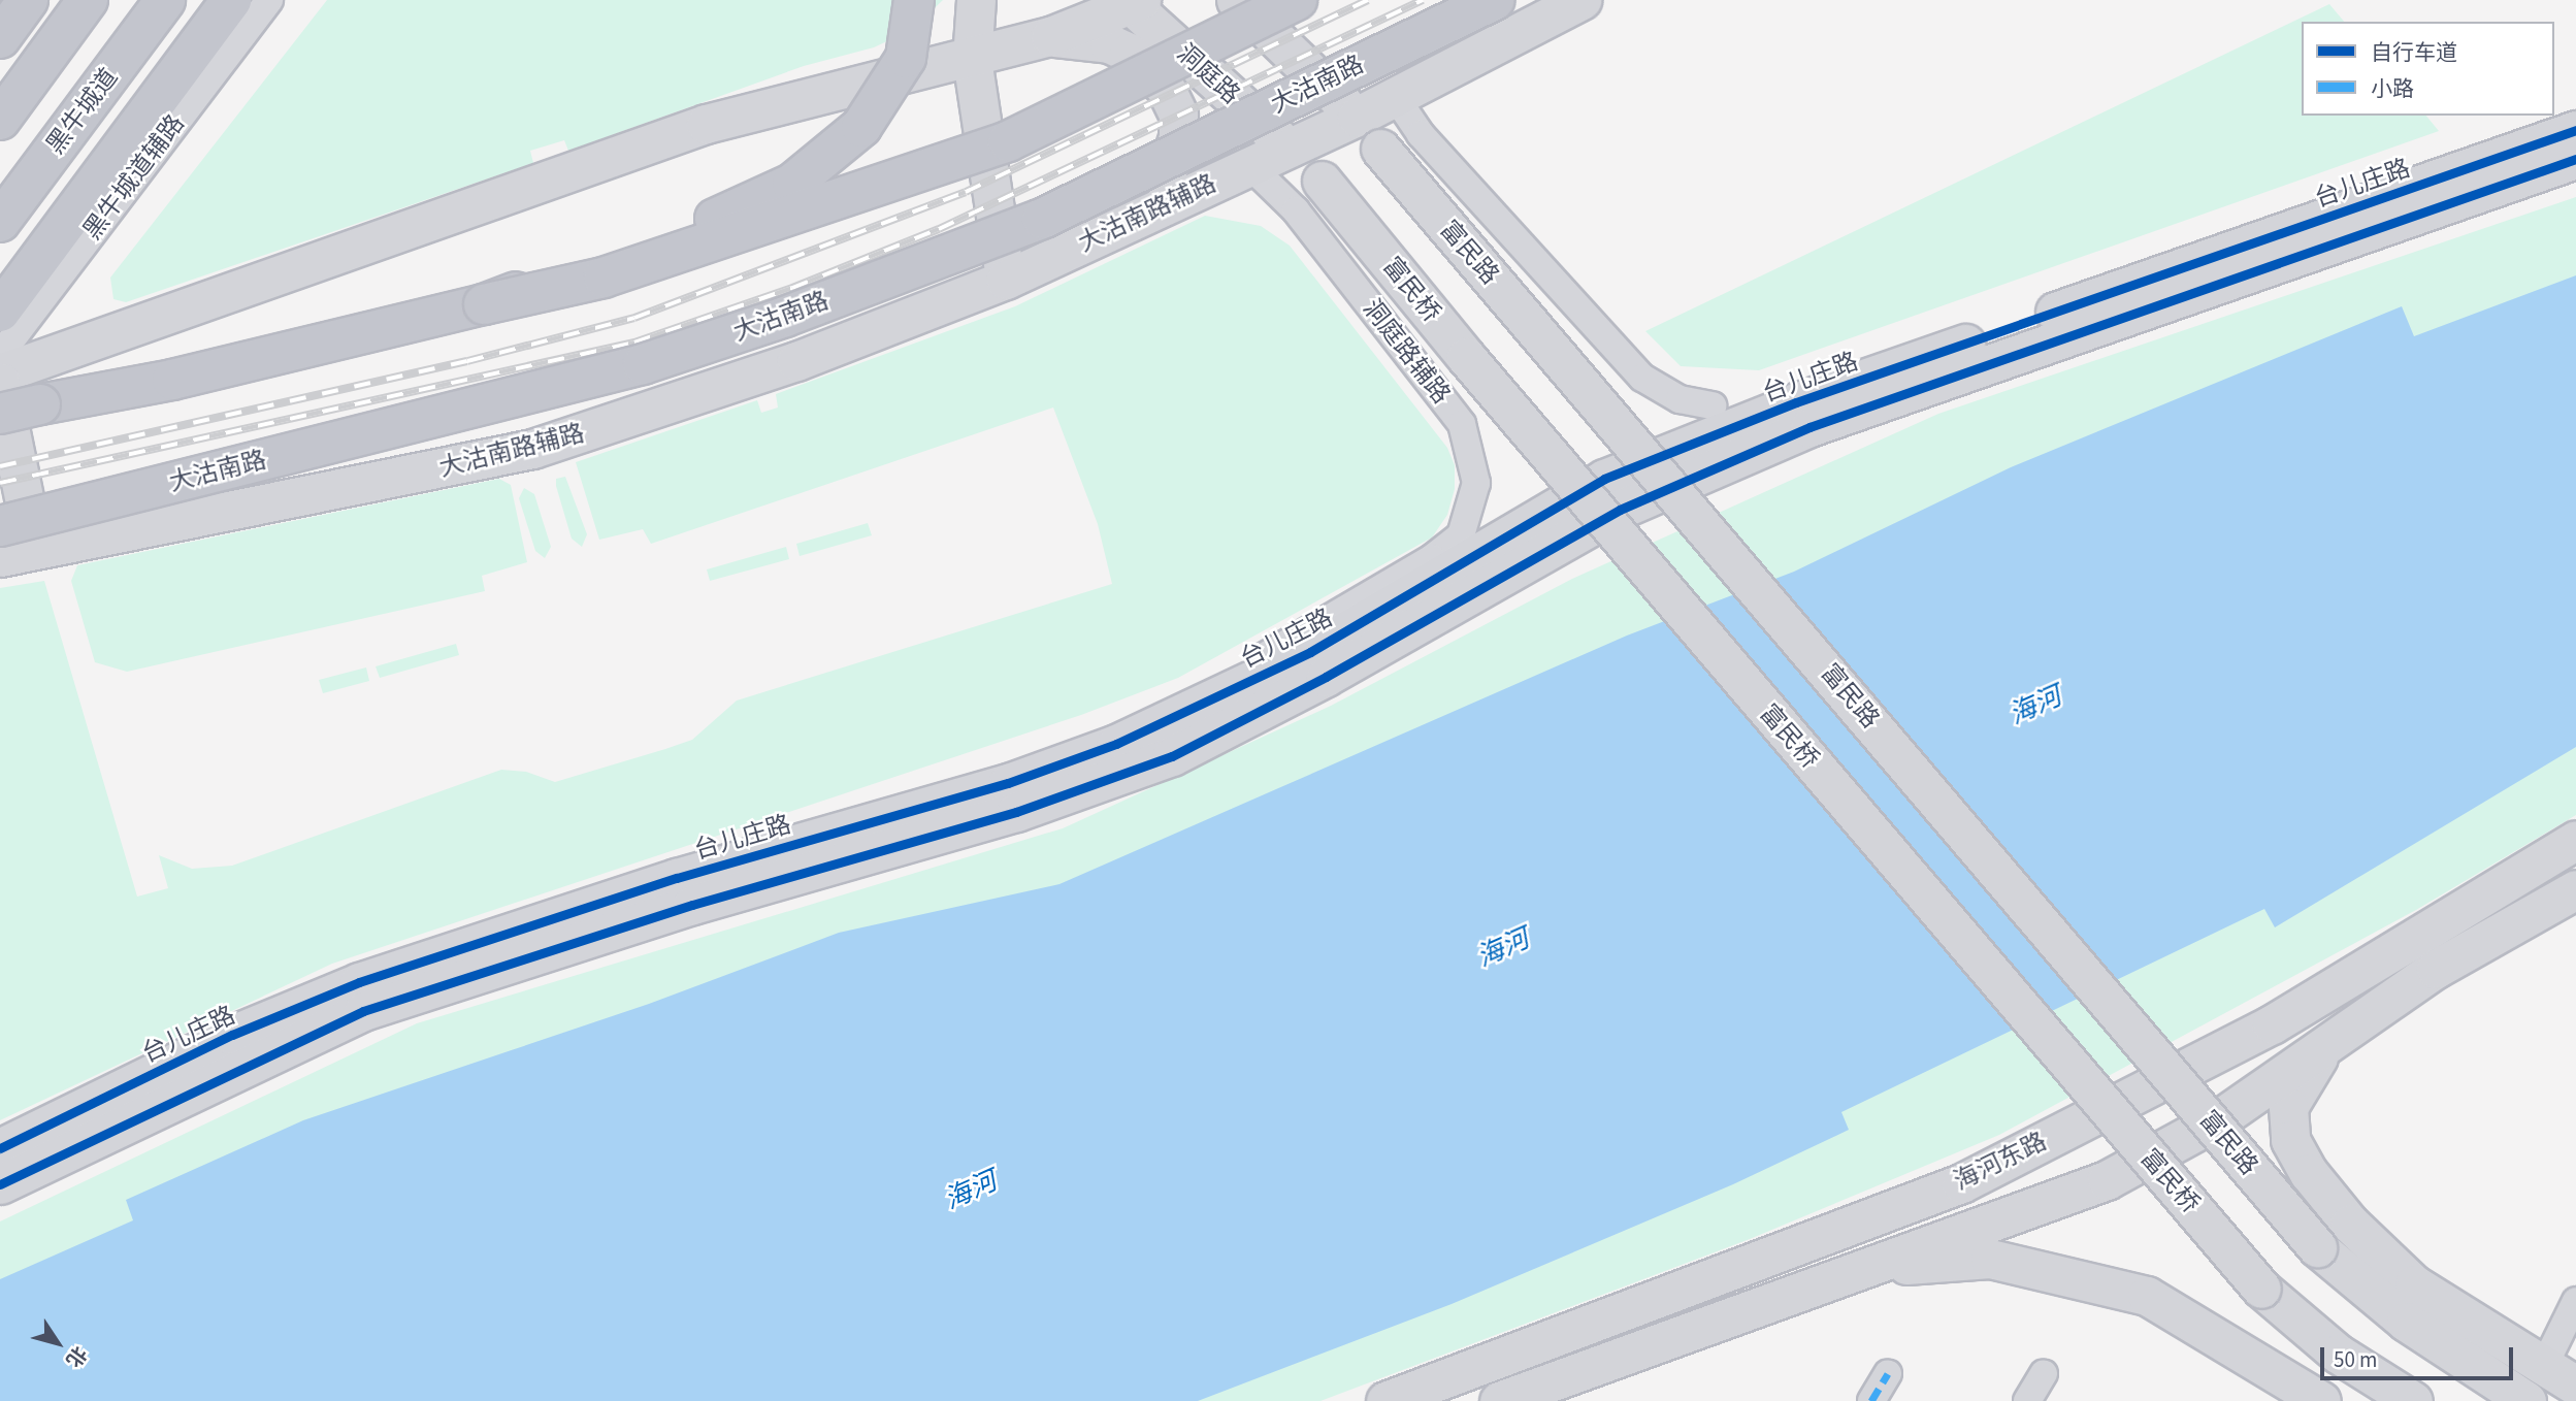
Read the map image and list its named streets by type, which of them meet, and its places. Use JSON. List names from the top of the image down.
{
  "streets": {
    "highway": ["大沽南路", "黑牛城道"],
    "street": [
      "洞庭路",
      "黑牛城道辅路",
      "台儿庄路",
      "大沽南路辅路",
      "富民路",
      "富民桥",
      "洞庭路辅路",
      "海河东路"
    ]
  },
  "crossings": [
    ["洞庭路", "大沽南路辅路"],
    ["洞庭路", "富民桥"],
    ["台儿庄路", "洞庭路辅路"],
    ["大沽南路辅路", "富民路"],
    ["大沽南路辅路", "洞庭路辅路"]
  ],
  "water": ["海河"],
  "legend": ["自行车道", "小路"],
  "scale_bar": "50 m",
  "north": "bottom right"
}
